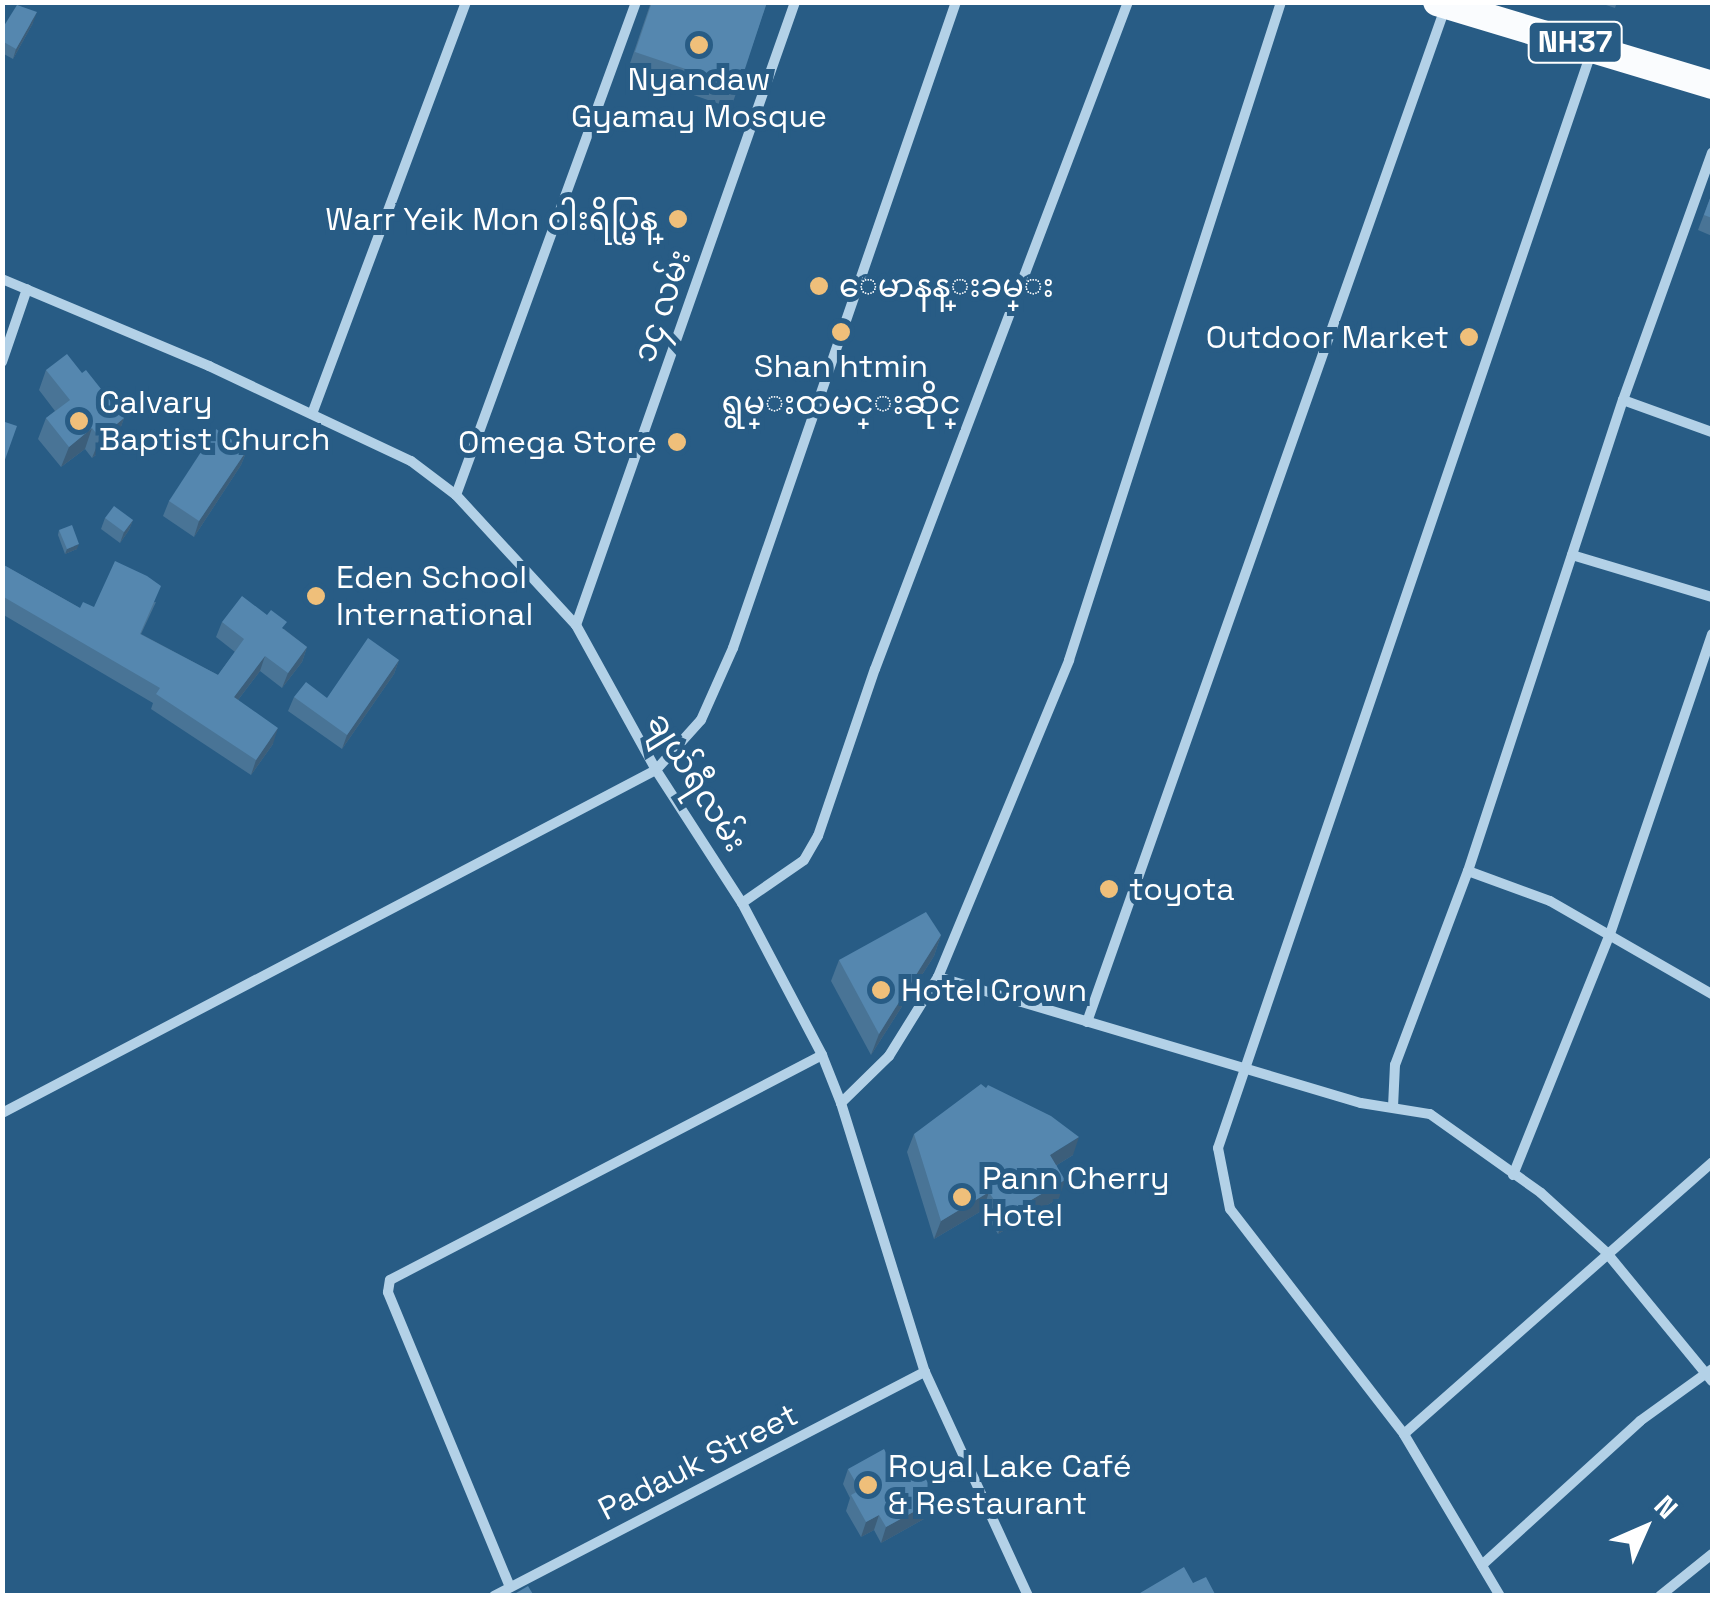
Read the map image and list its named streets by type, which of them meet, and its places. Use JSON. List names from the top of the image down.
{
  "streets": {
    "highway": ["NH37"],
    "street": ["၁၄ လမ်း", "ချယ်ရီလမ်း", "Padauk Street"]
  },
  "crossings": [
    ["၁၄ လမ်း", "ချယ်ရီလမ်း"],
    ["ချယ်ရီလမ်း", "Padauk Street"]
  ],
  "places": [
    "Nyandaw Gyamay Mosque",
    "Warr Yeik Mon ဝါးရိပ္မြန္",
    "ေမာနန္းခမ္း",
    "Shan htmin ရွမ္းထမင္းဆိုင္",
    "Outdoor Market",
    "Calvary Baptist Church",
    "Omega Store",
    "Eden School International",
    "toyota",
    "Hotel Crown",
    "Pann Cherry Hotel",
    "Royal Lake Café & Restaurant"
  ],
  "north": "top right"
}
